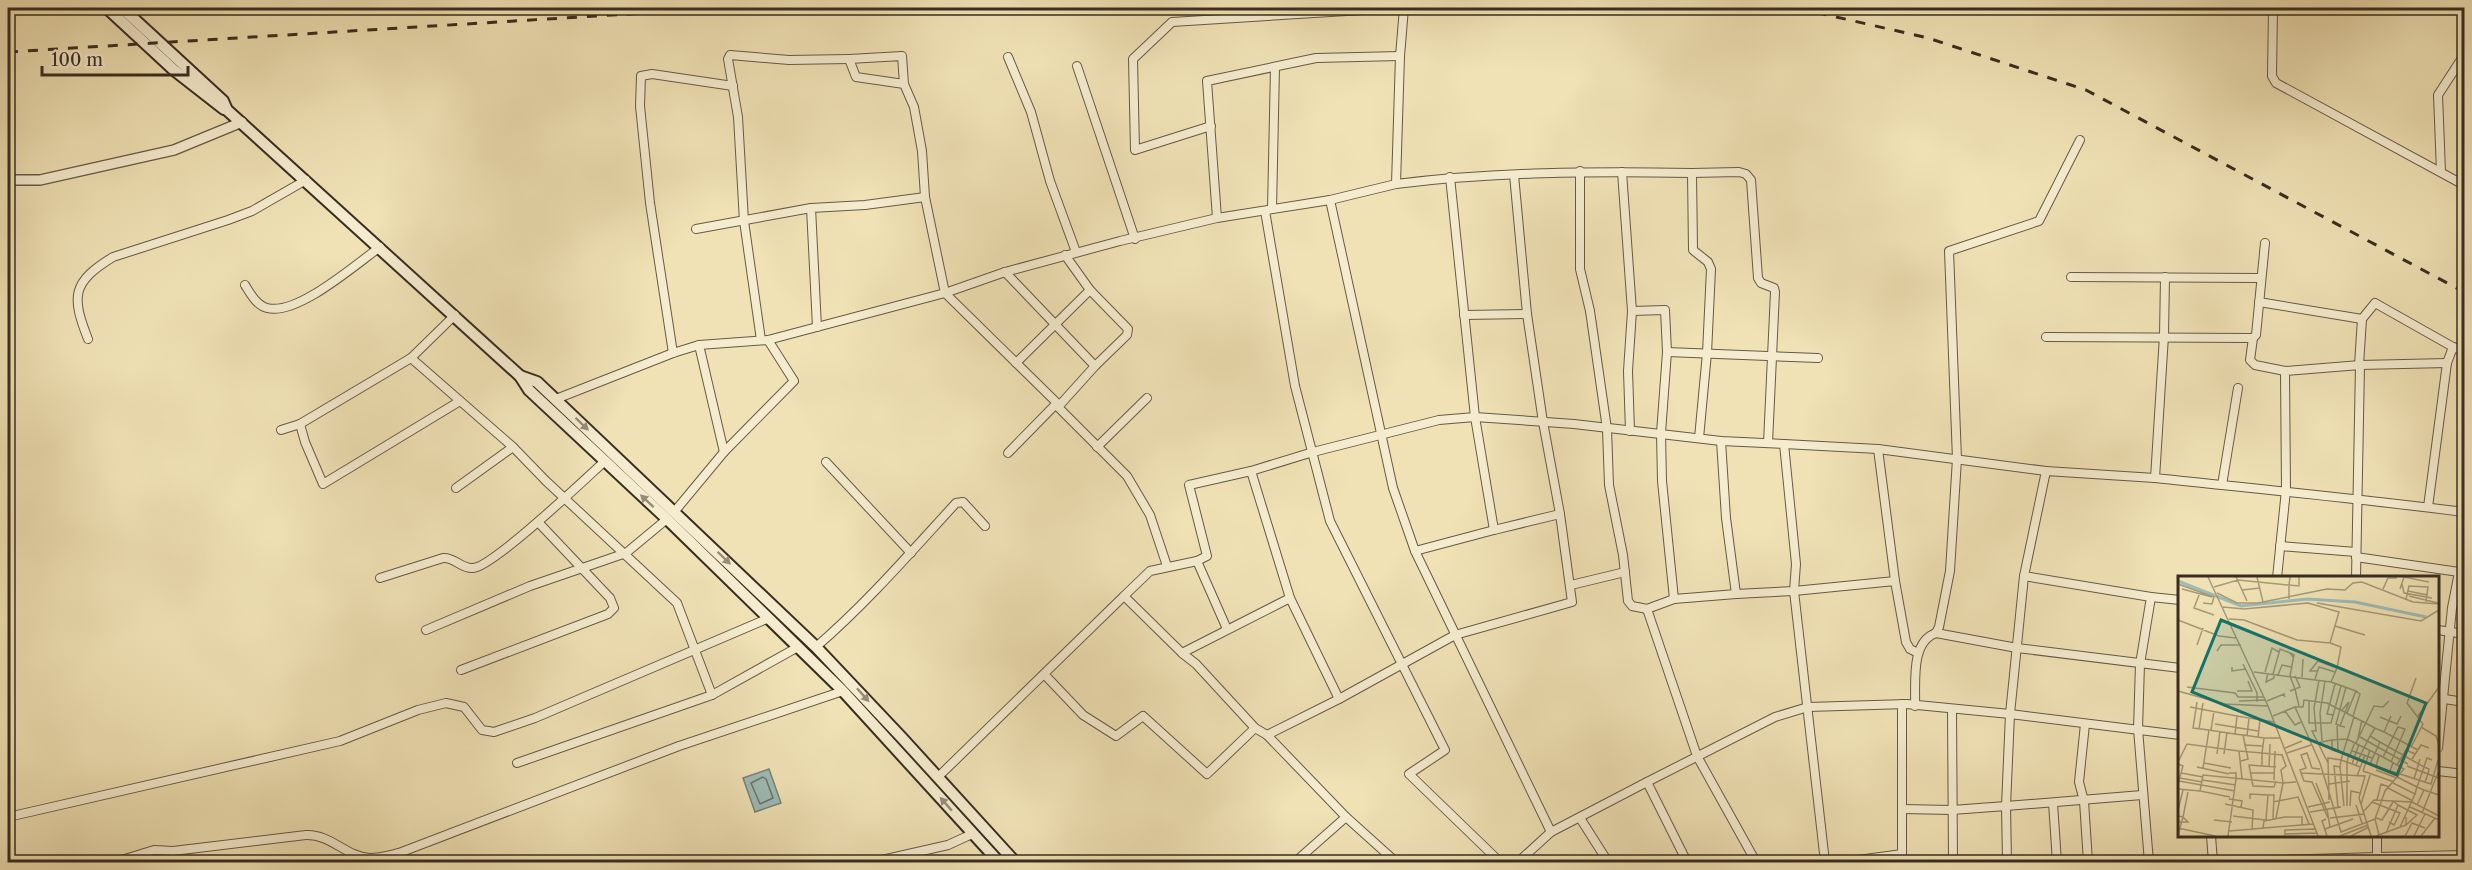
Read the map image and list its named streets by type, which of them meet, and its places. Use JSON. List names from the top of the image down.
{
  "scale_bar": "100 m"
}
